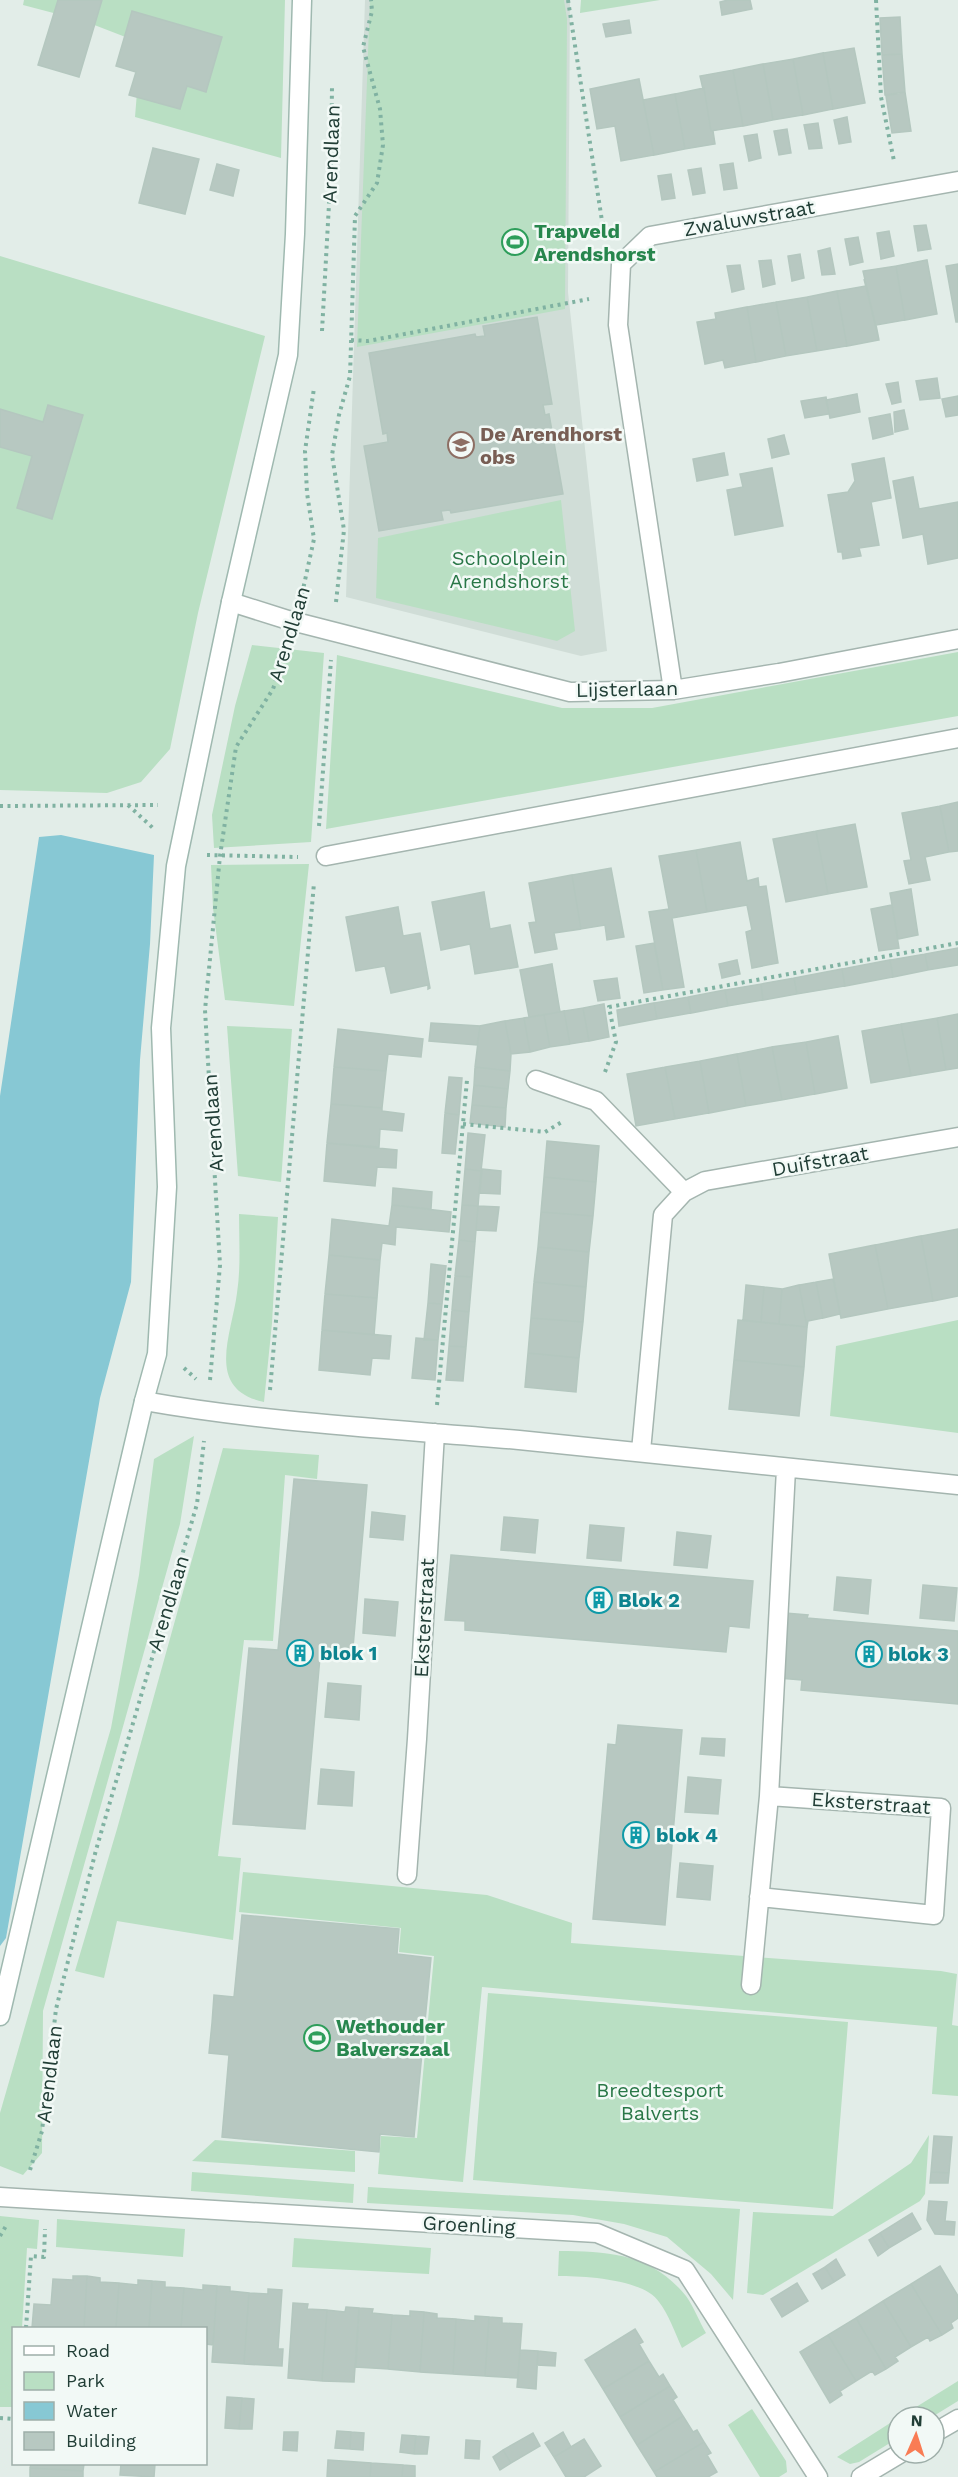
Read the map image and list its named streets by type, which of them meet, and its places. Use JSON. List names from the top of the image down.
{
  "streets": {
    "street": [
      "Arendlaan",
      "Zwaluwstraat",
      "Lijsterlaan",
      "Duifstraat",
      "Eksterstraat",
      "Groenling"
    ]
  },
  "crossings": [
    ["Arendlaan", "Lijsterlaan"],
    ["Arendlaan", "Groenling"]
  ],
  "parks": ["Schoolplein Arendshorst", "Breedtesport Balverts"],
  "places": {
    "sports": ["Trapveld Arendshorst", "Wethouder Balverszaal"],
    "school or university": ["De Arendhorst obs"],
    "building": [
      "Blok 2",
      "blok 1",
      "blok 3",
      "blok 4"
    ]
  },
  "legend": [
    "Road",
    "Park",
    "Water",
    "Building"
  ],
  "north": "top"
}
